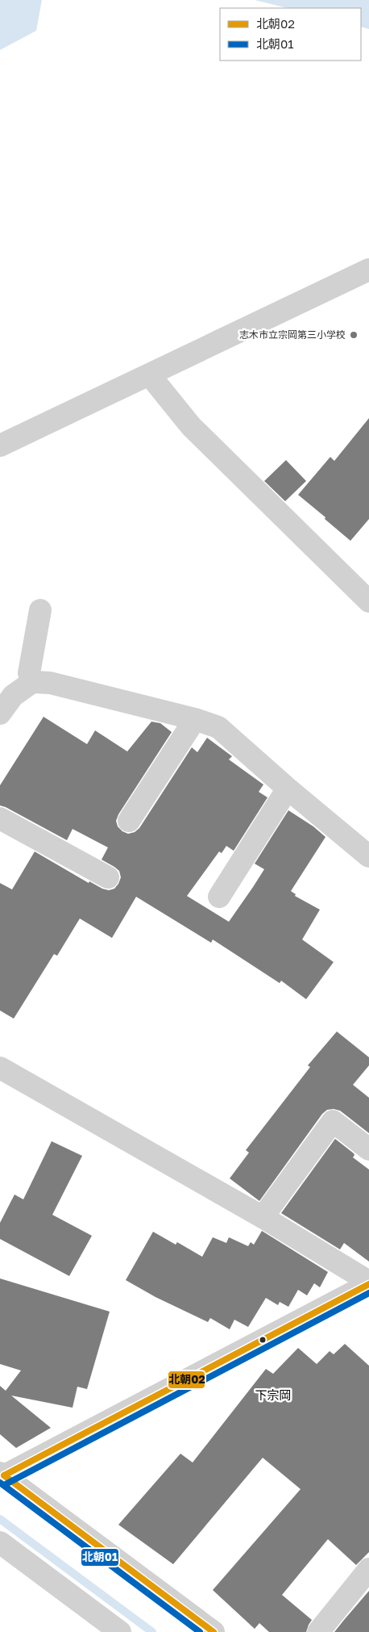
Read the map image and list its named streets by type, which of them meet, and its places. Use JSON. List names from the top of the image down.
{
  "districts": ["下宗岡"],
  "places": ["志木市立宗岡第三小学校"],
  "lines": ["transit line 北朝02", "transit line 北朝01"],
  "legend": ["北朝02", "北朝01"]
}
